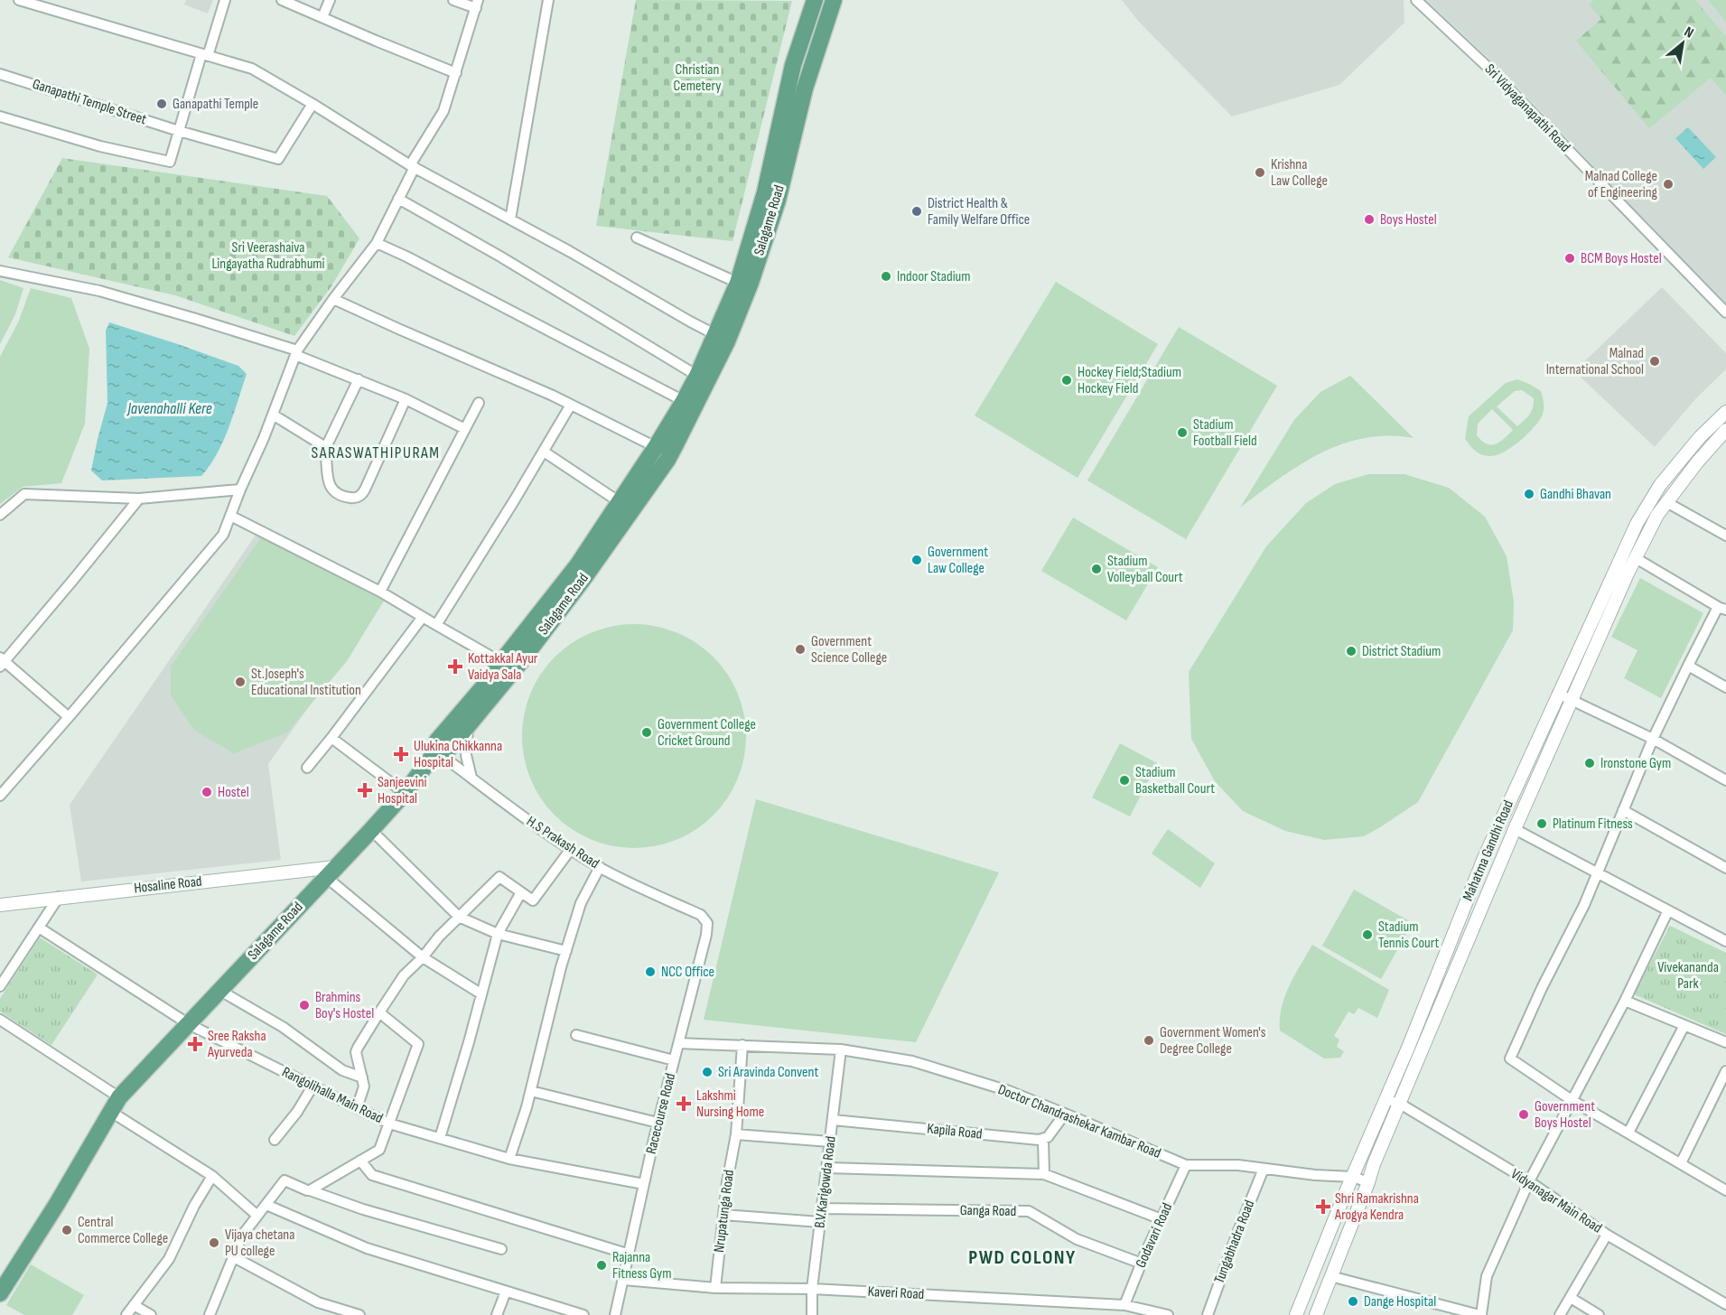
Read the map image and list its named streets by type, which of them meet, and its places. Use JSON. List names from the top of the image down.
{
  "streets": {
    "main road": ["Salagame Road"],
    "street": [
      "Ganapathi Temple Street",
      "Sri Vidyaganapathi Road",
      "H.S Prakash Road",
      "Mahatma Gandhi Road",
      "Hosaline Road",
      "Rangolihalla Main Road",
      "Racecourse Road",
      "Doctor Chandrashekar Kambar Road",
      "Kapila Road",
      "B.V.Karigowda Road",
      "Vidyanagar Main Road",
      "Nrupatunga Road",
      "Ganga Road",
      "Godavari Road",
      "Tungabhadra Road",
      "Kaveri Road"
    ]
  },
  "crossings": [
    ["Salagame Road", "H.S Prakash Road"],
    ["Salagame Road", "Hosaline Road"],
    ["Salagame Road", "Rangolihalla Main Road"],
    ["H.S Prakash Road", "Racecourse Road"],
    ["Mahatma Gandhi Road", "Doctor Chandrashekar Kambar Road"],
    ["Mahatma Gandhi Road", "Vidyanagar Main Road"],
    ["Rangolihalla Main Road", "Racecourse Road"],
    ["Racecourse Road", "Doctor Chandrashekar Kambar Road"],
    ["Racecourse Road", "Kaveri Road"],
    ["Doctor Chandrashekar Kambar Road", "B.V.Karigowda Road"],
    ["Doctor Chandrashekar Kambar Road", "Nrupatunga Road"],
    ["Doctor Chandrashekar Kambar Road", "Godavari Road"],
    ["Doctor Chandrashekar Kambar Road", "Tungabhadra Road"],
    ["Kapila Road", "B.V.Karigowda Road"],
    ["B.V.Karigowda Road", "Ganga Road"],
    ["B.V.Karigowda Road", "Kaveri Road"],
    ["Nrupatunga Road", "Kaveri Road"],
    ["Ganga Road", "Godavari Road"],
    ["Godavari Road", "Kaveri Road"]
  ],
  "districts": ["SARASWATHIPURAM", "PWD COLONY"],
  "water": ["Javenahalli Kere"],
  "parks": ["Christian Cemetery", "Sri Veerashaiva Lingayatha Rudrabhumi", "Vivekananda Park"],
  "places": {
    "other": [
      "Ganapathi Temple",
      "Krishna Law College",
      "Malnad College of Engineering",
      "District Health & Family Welfare Office",
      "Boys Hostel",
      "BCM Boys Hostel",
      "Indoor Stadium",
      "Malnad International School",
      "Hockey Field;Stadium Hockey Field",
      "Stadium Football Field",
      "Gandhi Bhavan",
      "Government Law College",
      "Stadium Volleyball Court",
      "Government Science College",
      "District Stadium",
      "St.Joseph's Educational Institution",
      "Government College Cricket Ground",
      "Ironstone Gym",
      "Stadium Basketball Court",
      "Hostel",
      "Platinum Fitness",
      "Stadium Tennis Court",
      "NCC Office",
      "Brahmins Boy's Hostel",
      "Government Women's Degree College",
      "Sri Aravinda Convent",
      "Government Boys Hostel",
      "Central Commerce College",
      "Vijaya chetana PU college",
      "Rajanna Fitness Gym",
      "Dange Hospital"
    ],
    "health": [
      "Kottakkal Ayur Vaidya Sala",
      "Ulukina Chikkanna Hospital",
      "Sanjeevini Hospital",
      "Sree Raksha Ayurveda",
      "Lakshmi Nursing Home",
      "Shri Ramakrishna Arogya Kendra"
    ]
  },
  "north": "top right"
}
